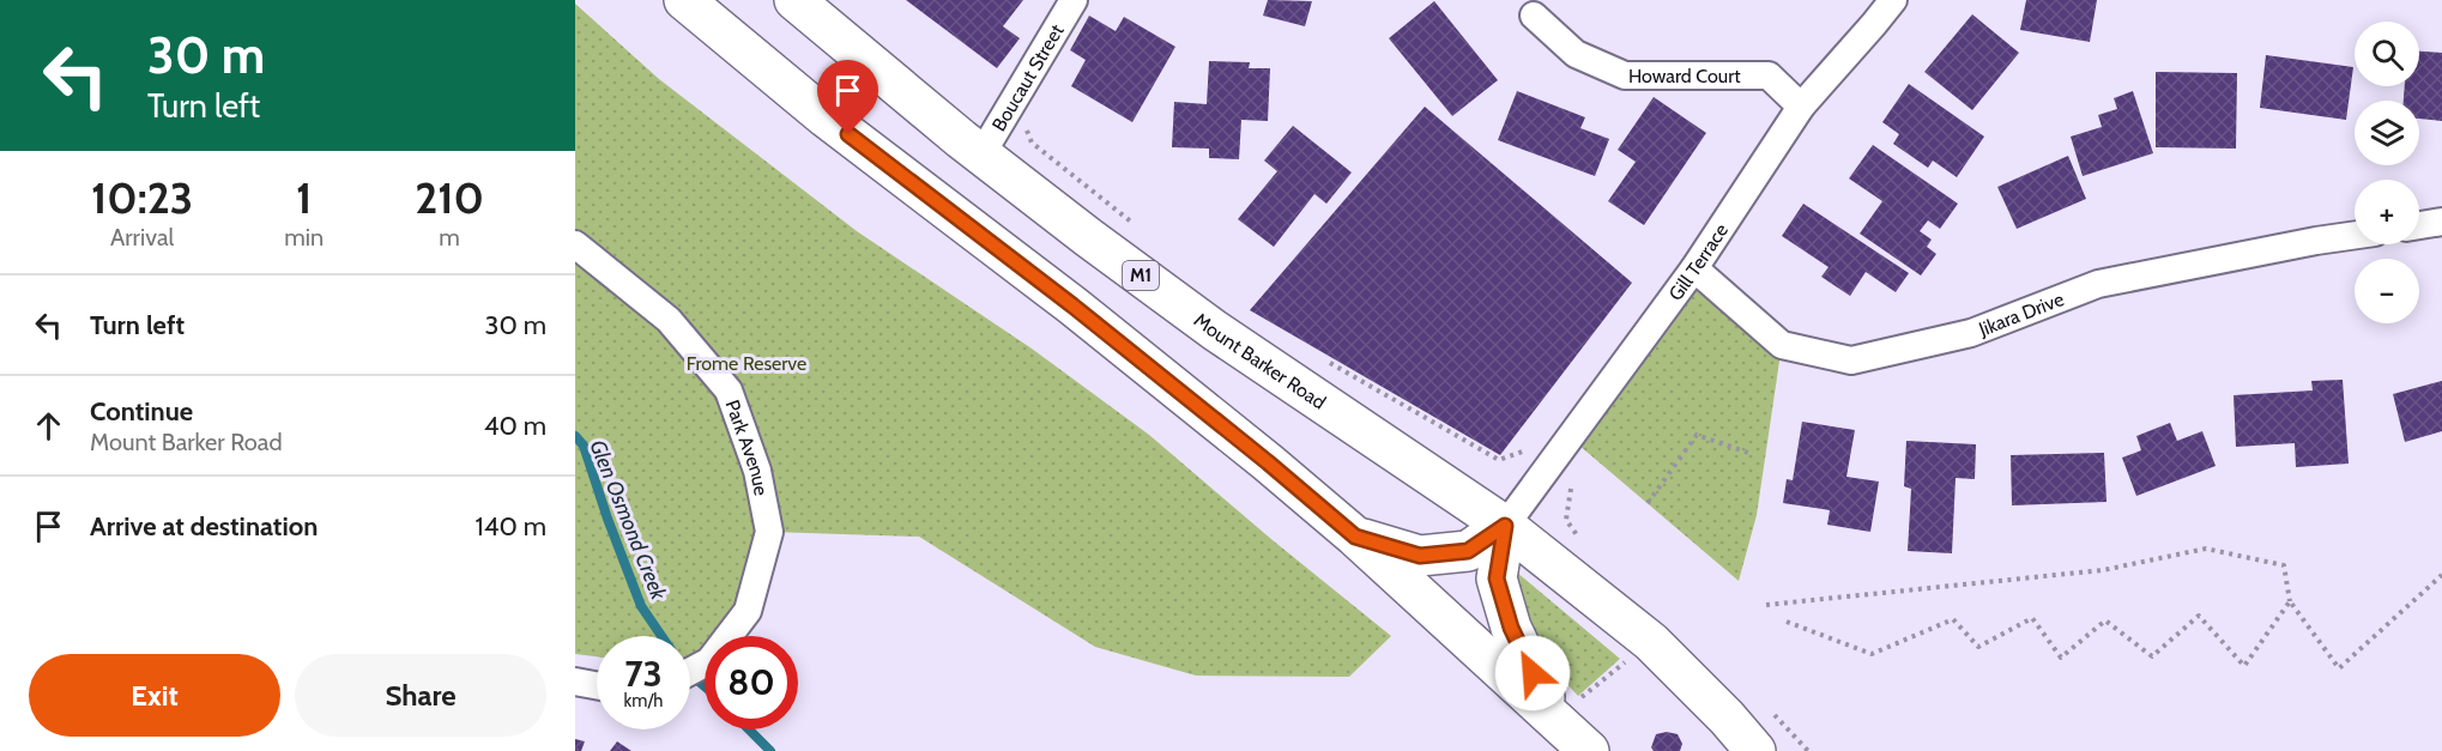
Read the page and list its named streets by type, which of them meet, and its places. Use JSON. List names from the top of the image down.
{
  "streets": {
    "highway": ["M1", "Mount Barker Road"],
    "street": [
      "Howard Court",
      "Boucaut Street",
      "Gill Terrace",
      "Jikara Drive",
      "Park Avenue"
    ]
  },
  "crossings": [
    ["Howard Court", "Gill Terrace"],
    ["Boucaut Street", "Mount Barker Road"],
    ["Gill Terrace", "Jikara Drive"],
    ["Gill Terrace", "Mount Barker Road"],
    ["M1", "Mount Barker Road"]
  ],
  "water": ["Glen Osmond Creek"],
  "parks": ["Frome Reserve"],
  "page": {
    "turn": ["30 m", "Turn left"],
    "map_buttons": ["+", "−"],
    "eta": [
      "10:23",
      "Arrival",
      "1",
      "min",
      "210",
      "m"
    ],
    "list": [
      {
        "name": "Turn left",
        "value": "30 m"
      },
      {
        "name": "Continue",
        "note": "Mount Barker Road",
        "value": "40 m"
      },
      {
        "name": "Arrive at destination",
        "value": "140 m"
      }
    ],
    "speed": "73 km/h",
    "limit": "80",
    "buttons": ["Exit", "Share"]
  }
}
